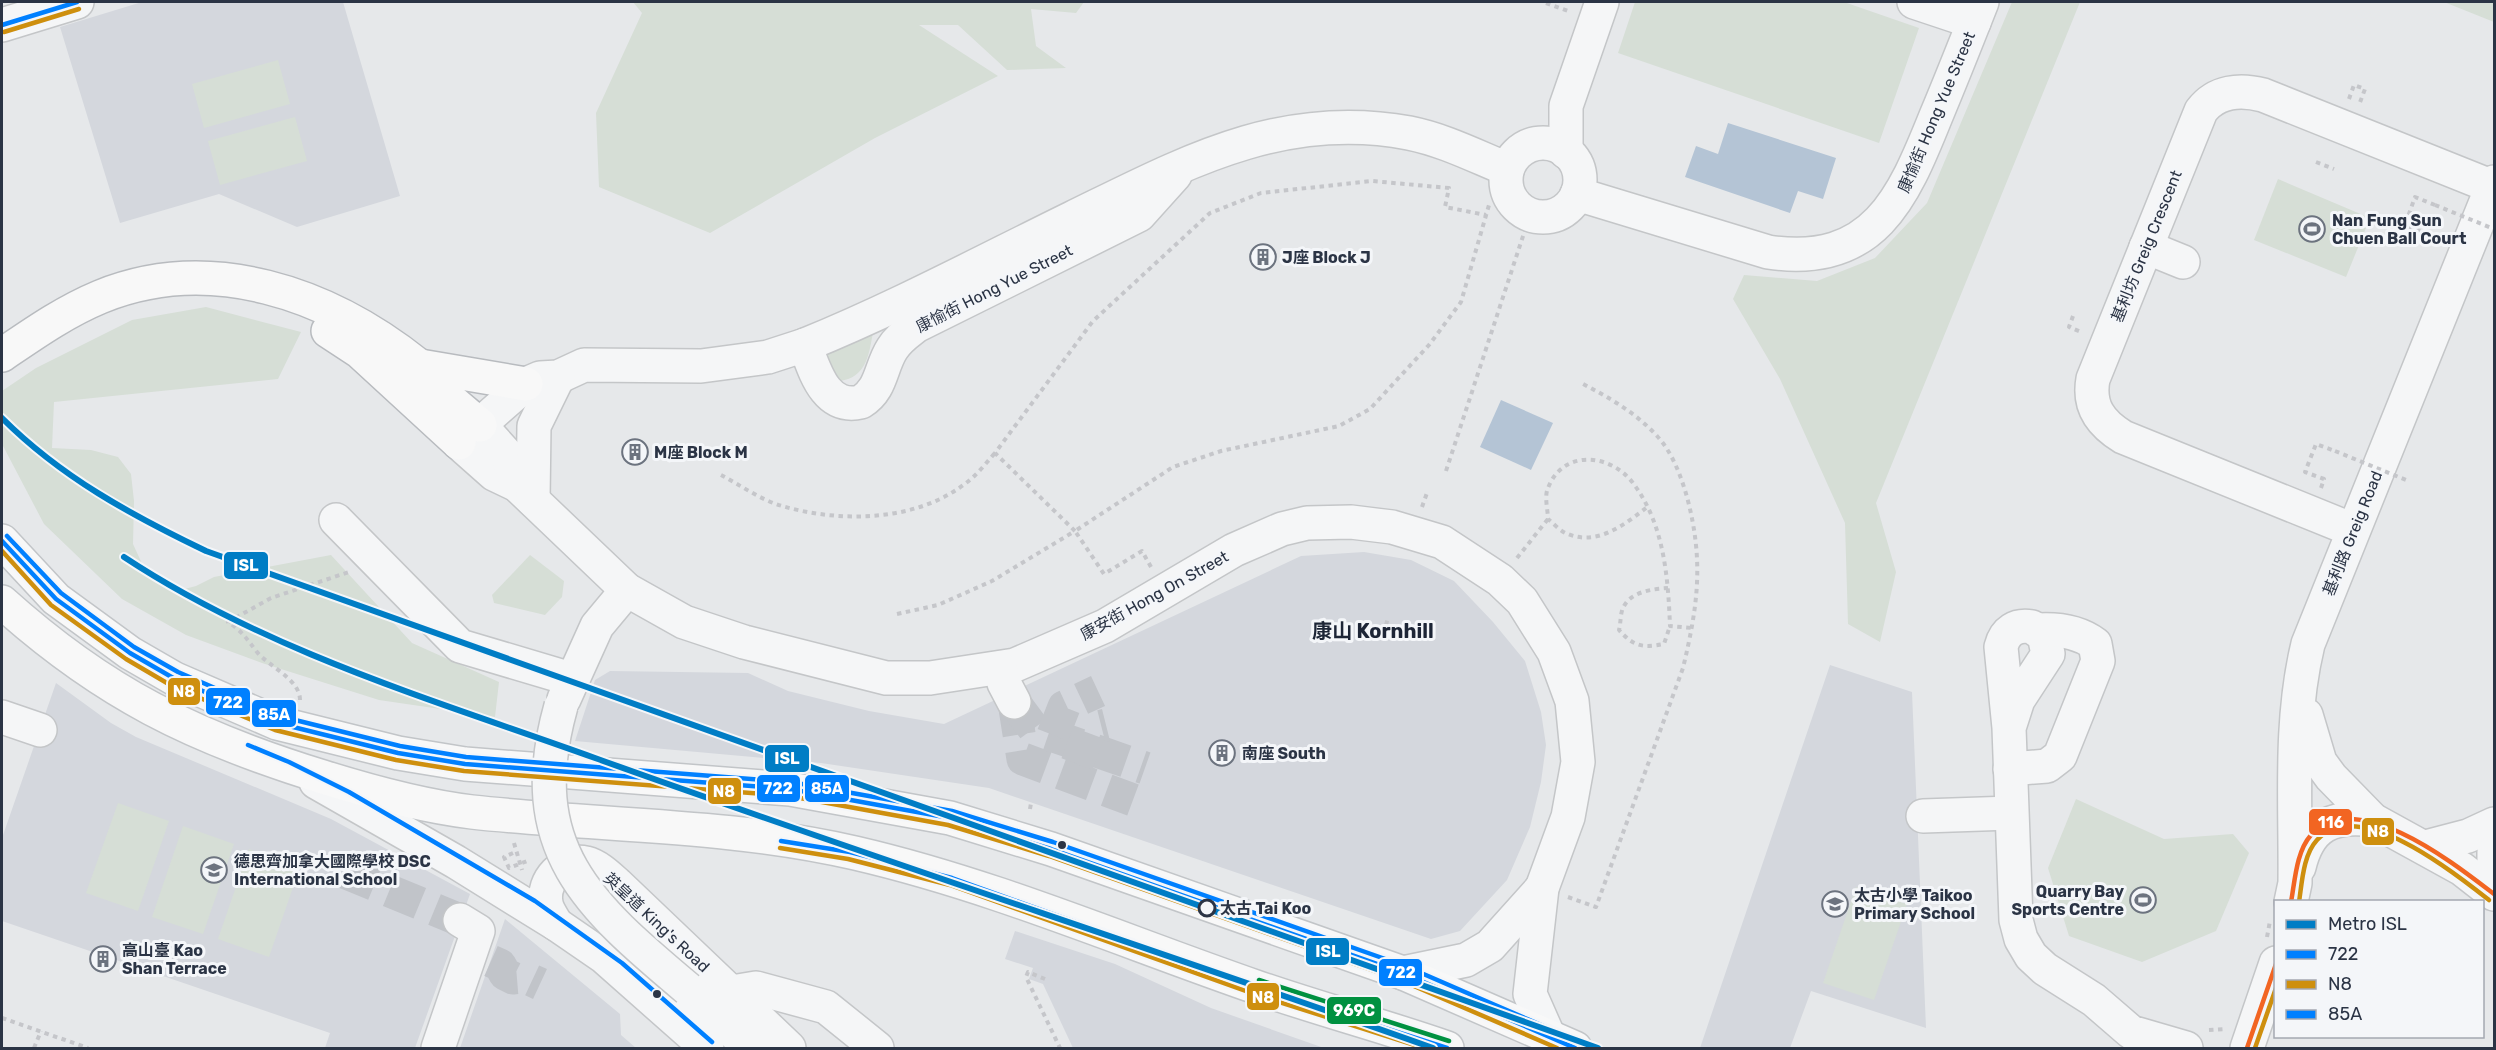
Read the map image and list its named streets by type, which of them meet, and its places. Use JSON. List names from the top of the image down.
{
  "streets": {
    "street": [
      "康愉街 Hong Yue Street",
      "基利坊 Greig Crescent",
      "基利路 Greig Road",
      "康安街 Hong On Street",
      "英皇道 King's Road"
    ]
  },
  "crossings": [
    ["康愉街 Hong Yue Street", "康安街 Hong On Street"],
    ["基利坊 Greig Crescent", "基利路 Greig Road"]
  ],
  "districts": ["康山 Kornhill"],
  "places": {
    "sports": ["Nan Fung Sun Chuen Ball Court", "Quarry Bay Sports Centre"],
    "building": [
      "J座 Block J",
      "M座 Block M",
      "南座 South",
      "高山臺 Kao Shan Terrace"
    ],
    "school or university": ["德思齊加拿大國際學校 DSC International School", "太古小學 Taikoo Primary School"],
    "other": ["太古 Tai Koo"]
  },
  "lines": [
    "transit line 722",
    "transit line N8",
    "metro line ISL",
    "transit line 85A",
    "transit line 116",
    "transit line 969C"
  ],
  "legend": [
    "Metro ISL",
    "722",
    "N8",
    "85A"
  ]
}
